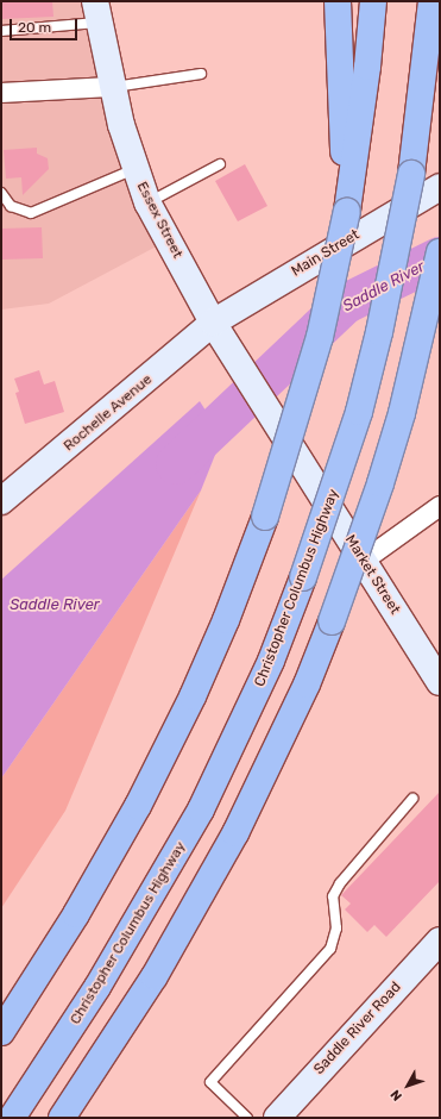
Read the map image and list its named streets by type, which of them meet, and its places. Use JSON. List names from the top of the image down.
{
  "streets": {
    "highway": ["Christopher Columbus Highway"],
    "street": [
      "Essex Street",
      "Main Street",
      "Rochelle Avenue",
      "Market Street",
      "Saddle River Road"
    ]
  },
  "crossings": [
    ["Essex Street", "Main Street"],
    ["Essex Street", "Rochelle Avenue"],
    ["Essex Street", "Market Street"],
    ["Main Street", "Rochelle Avenue"]
  ],
  "water": ["Saddle River"],
  "scale_bar": "20 m",
  "north": "bottom left"
}
